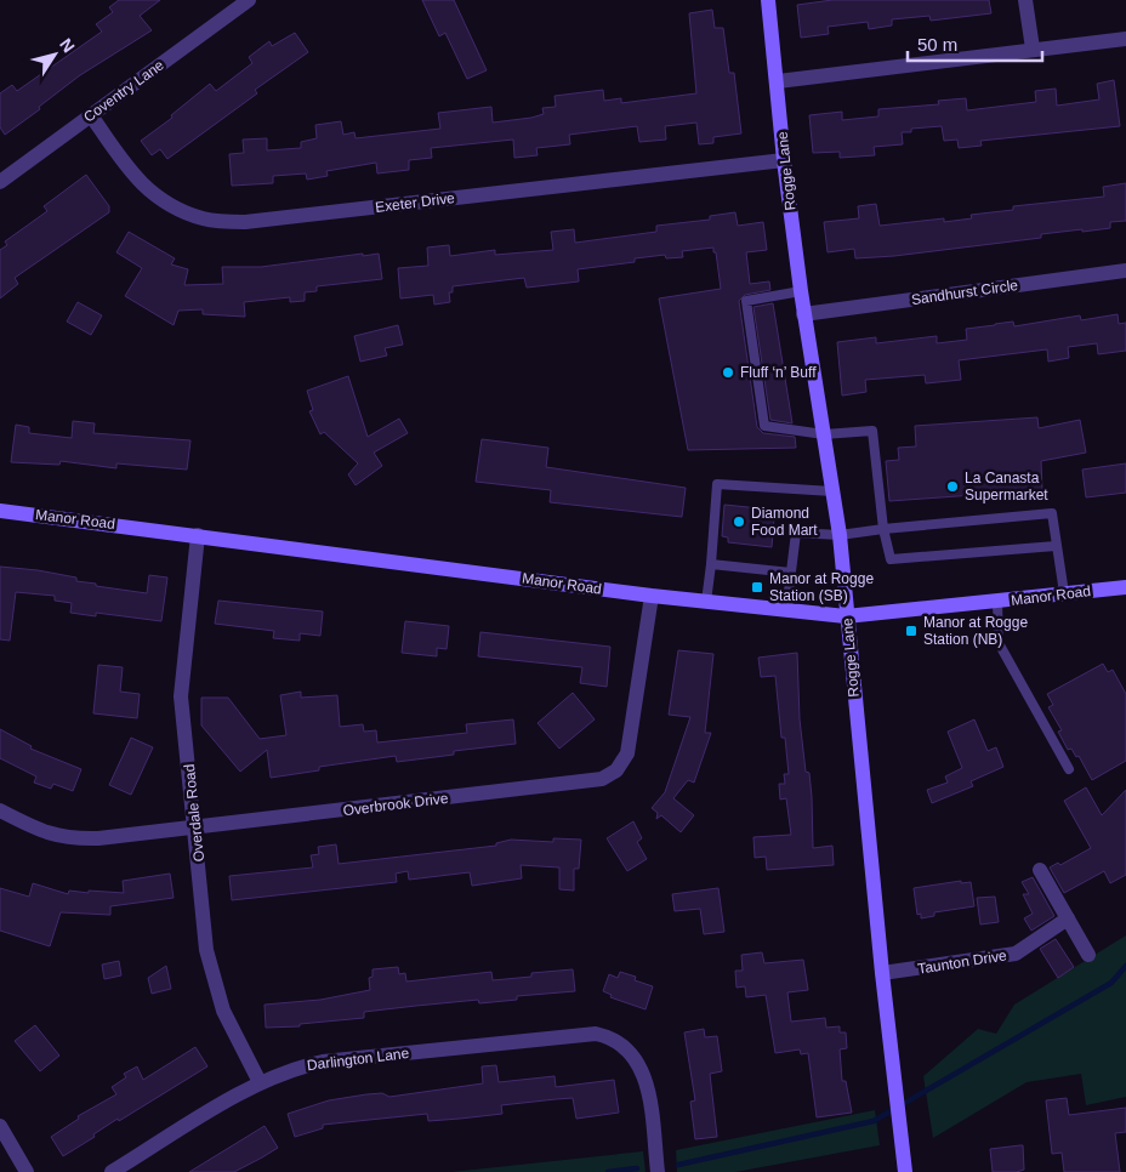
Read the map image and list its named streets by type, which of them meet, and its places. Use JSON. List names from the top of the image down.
{
  "streets": {
    "street": [
      "Coventry Lane",
      "Rogge Lane",
      "Exeter Drive",
      "Sandhurst Circle",
      "Manor Road",
      "Overbrook Drive",
      "Overdale Road",
      "Taunton Drive",
      "Darlington Lane"
    ]
  },
  "crossings": [
    ["Coventry Lane", "Exeter Drive"],
    ["Rogge Lane", "Exeter Drive"],
    ["Rogge Lane", "Sandhurst Circle"],
    ["Rogge Lane", "Manor Road"],
    ["Rogge Lane", "Taunton Drive"],
    ["Manor Road", "Overbrook Drive"],
    ["Manor Road", "Overdale Road"],
    ["Overbrook Drive", "Overdale Road"],
    ["Overdale Road", "Darlington Lane"]
  ],
  "places": {
    "other": ["Fluff ‘n’ Buff", "La Canasta Supermarket", "Diamond Food Mart"],
    "transit": ["Manor at Rogge Station (SB)", "Manor at Rogge Station (NB)"]
  },
  "scale_bar": "50 m",
  "north": "top right"
}
